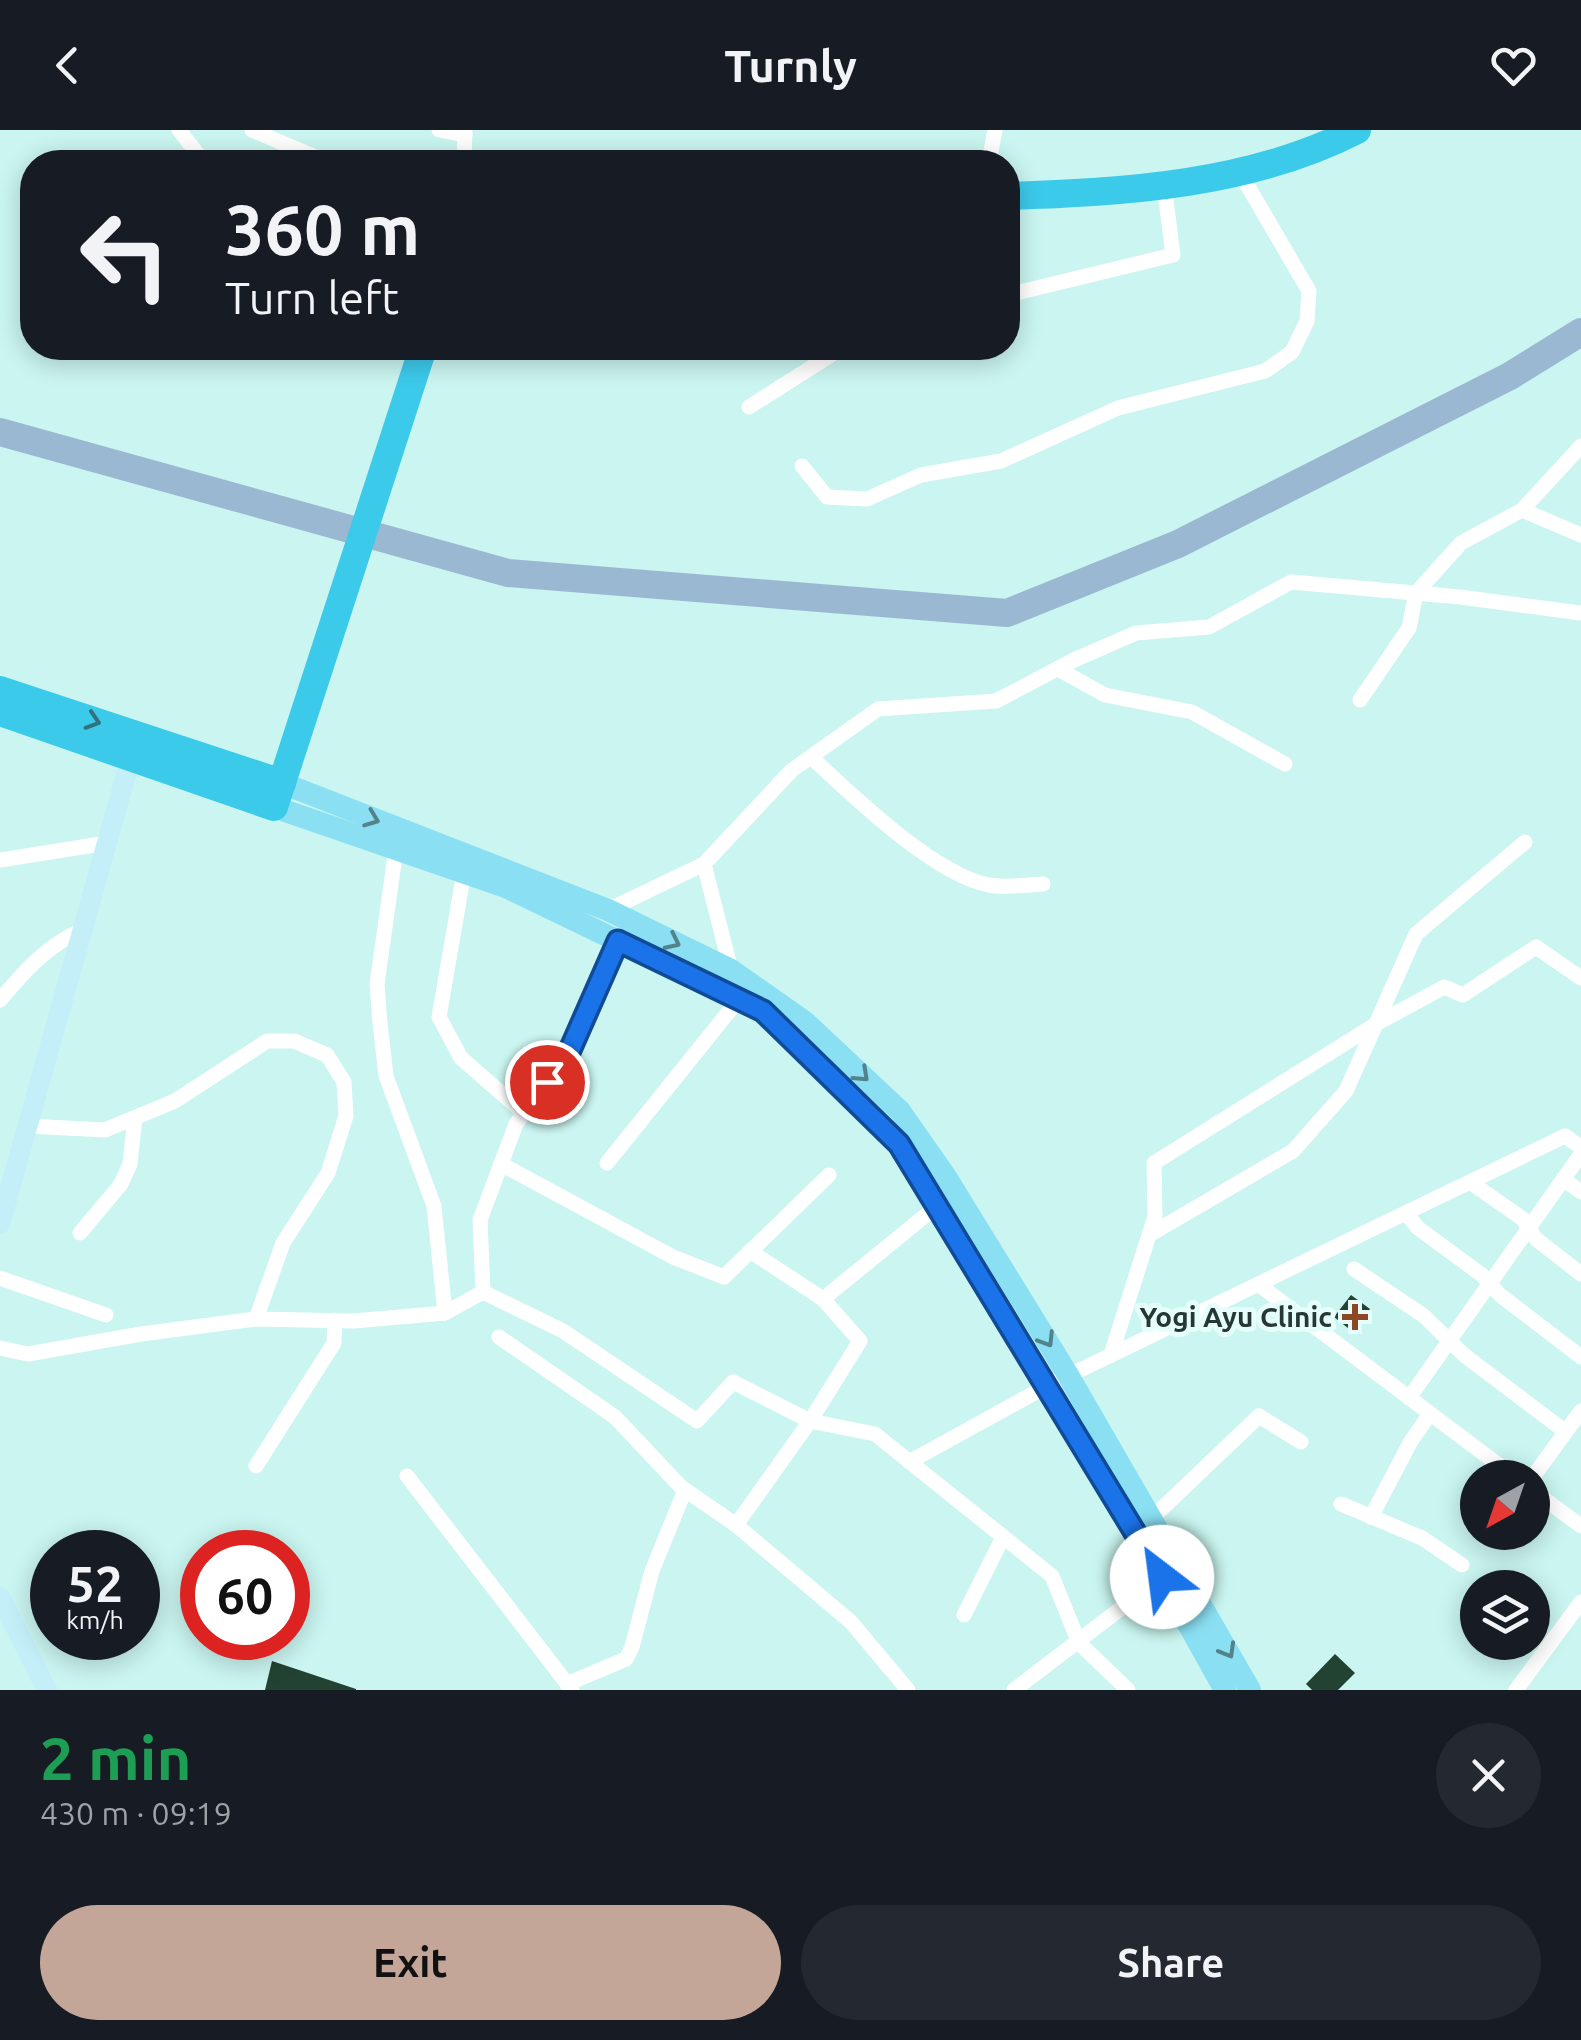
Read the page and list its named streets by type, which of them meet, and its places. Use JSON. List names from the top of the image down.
{
  "places": {
    "health": ["Yogi Ayu Clinic"]
  },
  "north": "bottom left",
  "page": {
    "header": "Turnly",
    "turn": ["360 m", "Turn left"],
    "speed": "52 km/h",
    "limit": "60",
    "heading": ["2 min", "430 m · 09:19"],
    "buttons": ["Exit", "Share"]
  }
}
